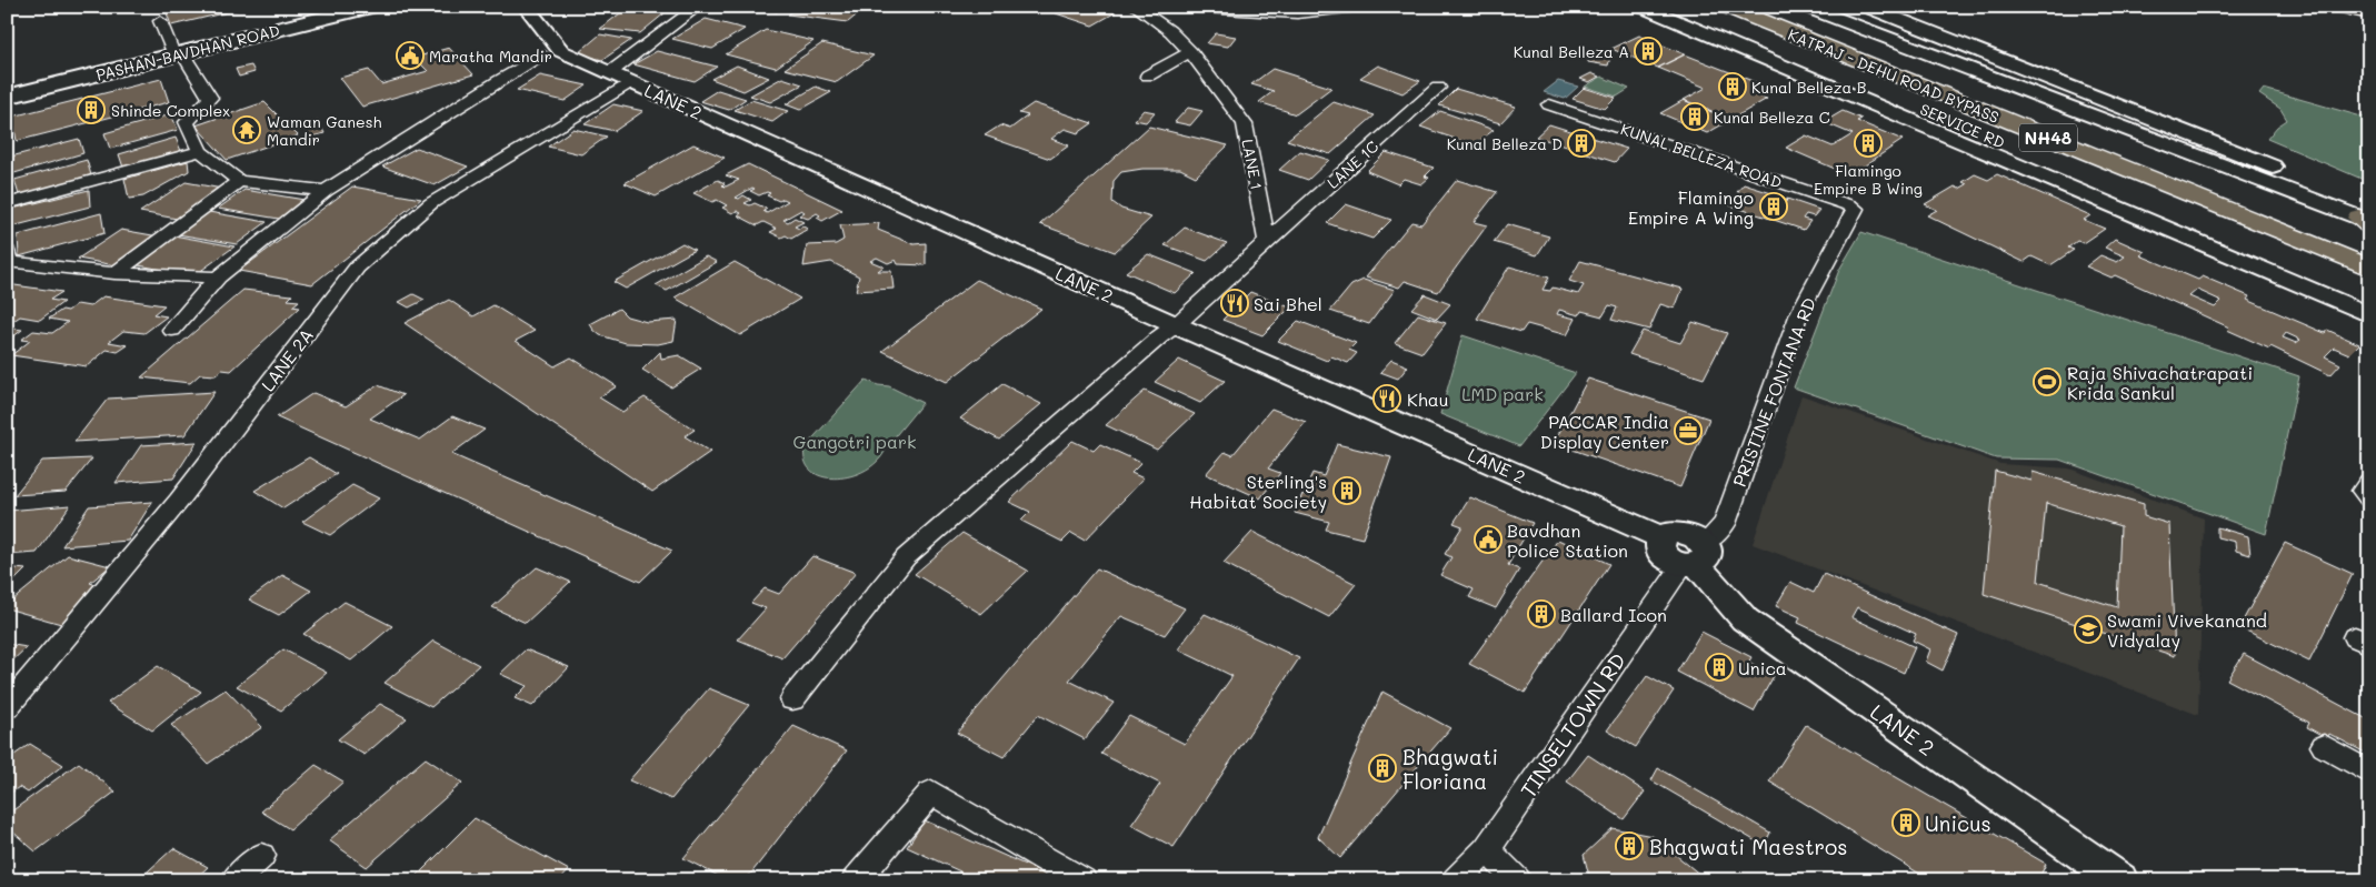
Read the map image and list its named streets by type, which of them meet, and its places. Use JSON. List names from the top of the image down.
{
  "streets": {
    "main road": ["PASHAN-BAVDHAN ROAD", "KATRAJ - DEHU ROAD BYPASS", "NH48"],
    "street": [
      "LANE 2",
      "SERVICE RD",
      "KUNAL BELLEZA ROAD",
      "LANE 1",
      "LANE 1C",
      "LANE 2A",
      "PRISTINE FONTANA RD",
      "TINSELTOWN RD"
    ]
  },
  "crossings": [
    ["LANE 2", "LANE 2A"],
    ["LANE 2", "PRISTINE FONTANA RD"],
    ["LANE 2", "TINSELTOWN RD"],
    ["KUNAL BELLEZA ROAD", "PRISTINE FONTANA RD"],
    ["LANE 1", "LANE 1C"],
    ["PRISTINE FONTANA RD", "TINSELTOWN RD"]
  ],
  "parks": ["LMD park", "Gangotri park"],
  "places": {
    "building": [
      "Kunal Belleza A",
      "Kunal Belleza B",
      "Shinde Complex",
      "Kunal Belleza C",
      "Kunal Belleza D",
      "Flamingo Empire B Wing",
      "Flamingo Empire A Wing",
      "Sterling's Habitat Society",
      "Ballard Icon",
      "Unica",
      "Bhagwati Floriana",
      "Unicus",
      "Bhagwati Maestros"
    ],
    "public building": ["Maratha Mandir", "Bavdhan Police Station"],
    "temple": ["Waman Ganesh Mandir"],
    "restaurant": ["Sai Bhel", "Khau"],
    "sports": ["Raja Shivachatrapati Krida Sankul"],
    "office": ["PACCAR India Display Center"],
    "school or university": ["Swami Vivekanand Vidyalay"]
  }
}
